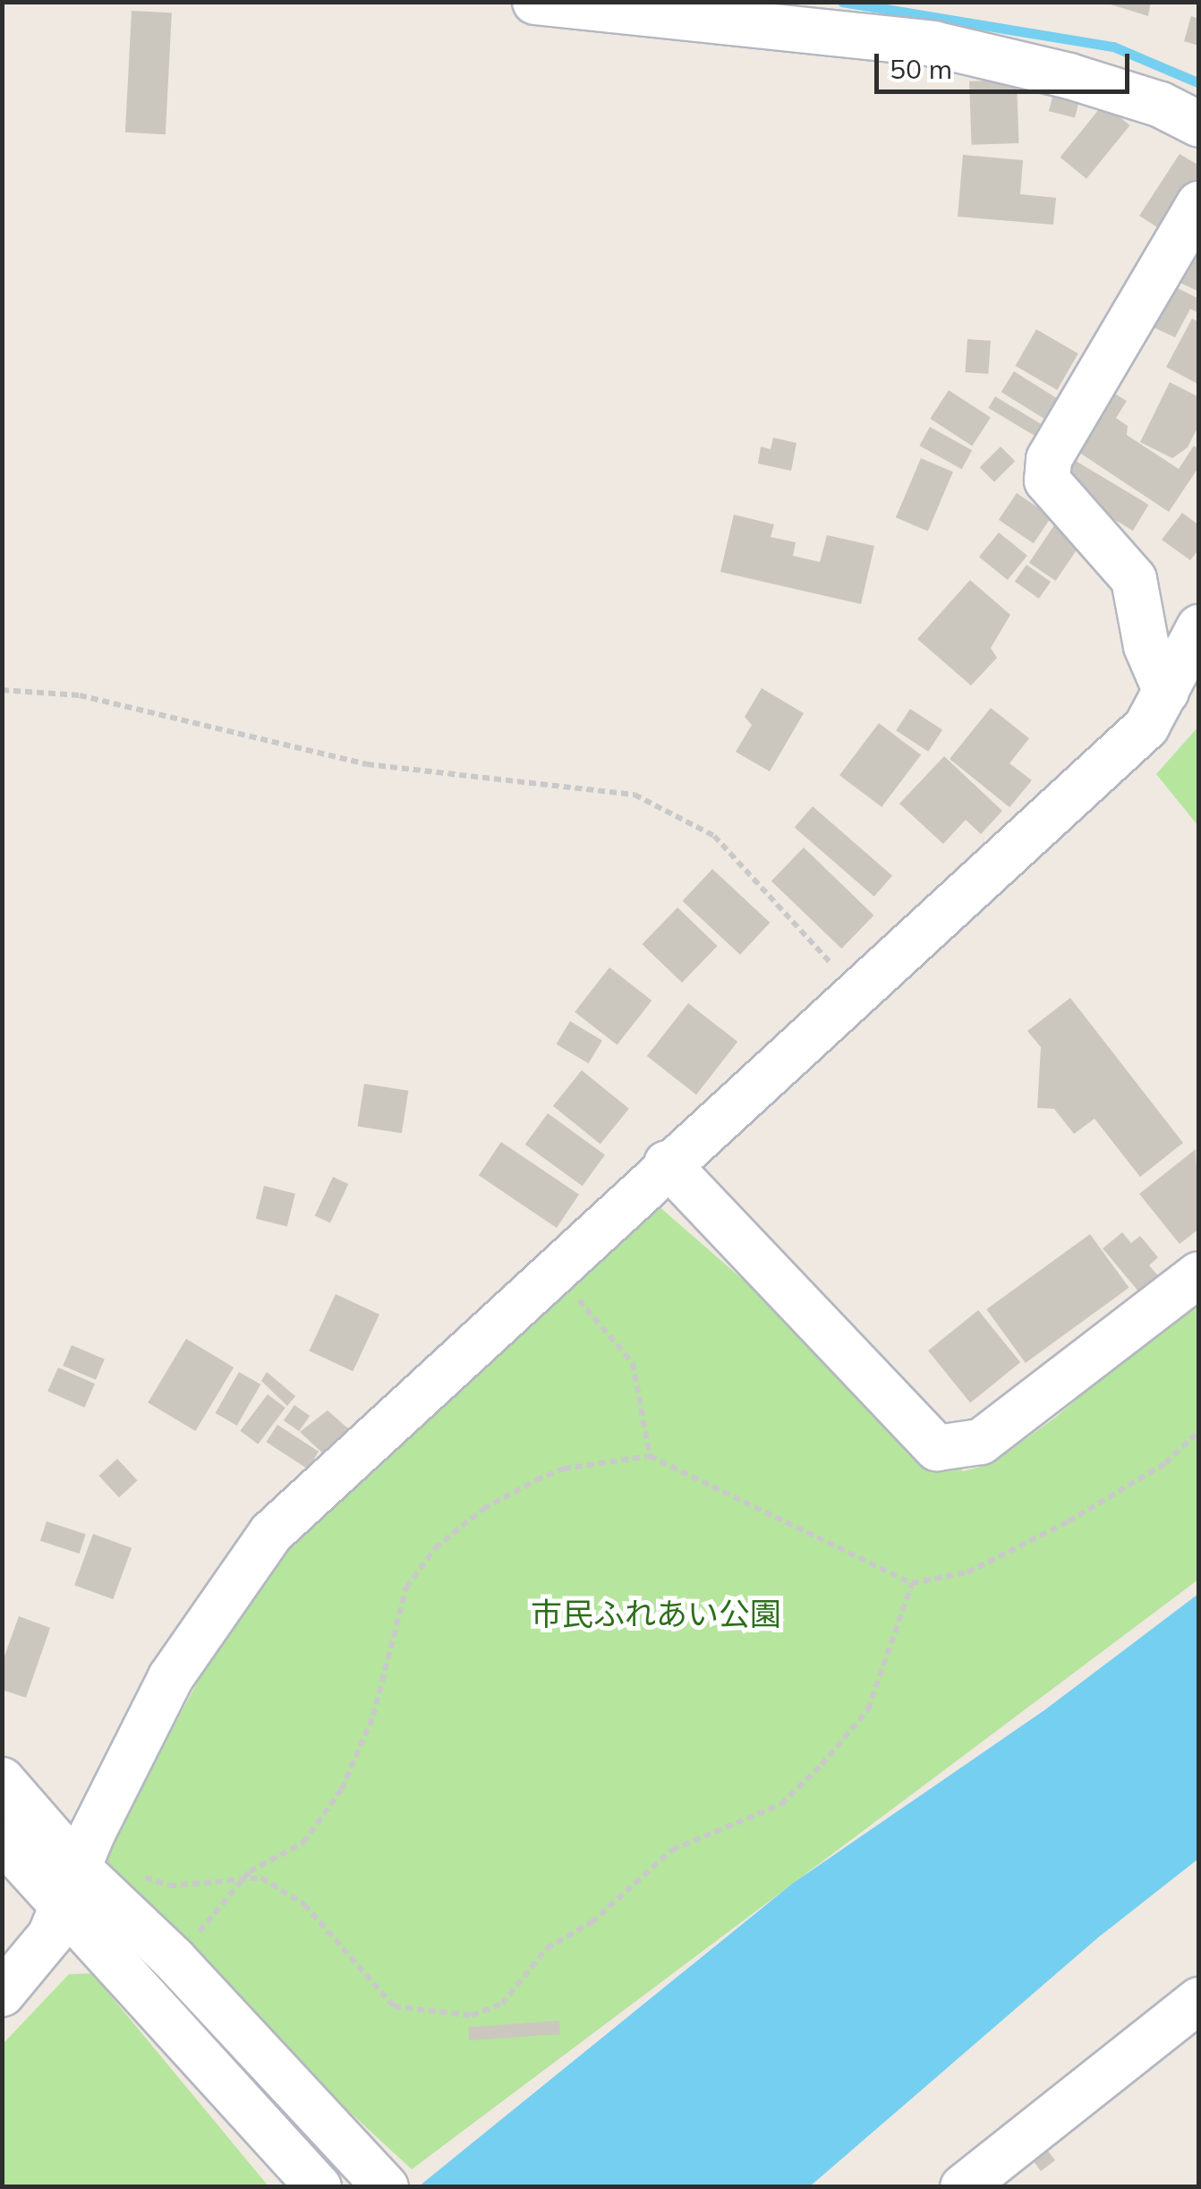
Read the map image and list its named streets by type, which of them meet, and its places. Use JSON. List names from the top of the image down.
{
  "parks": ["市民ふれあい公園"],
  "scale_bar": "50 m"
}
